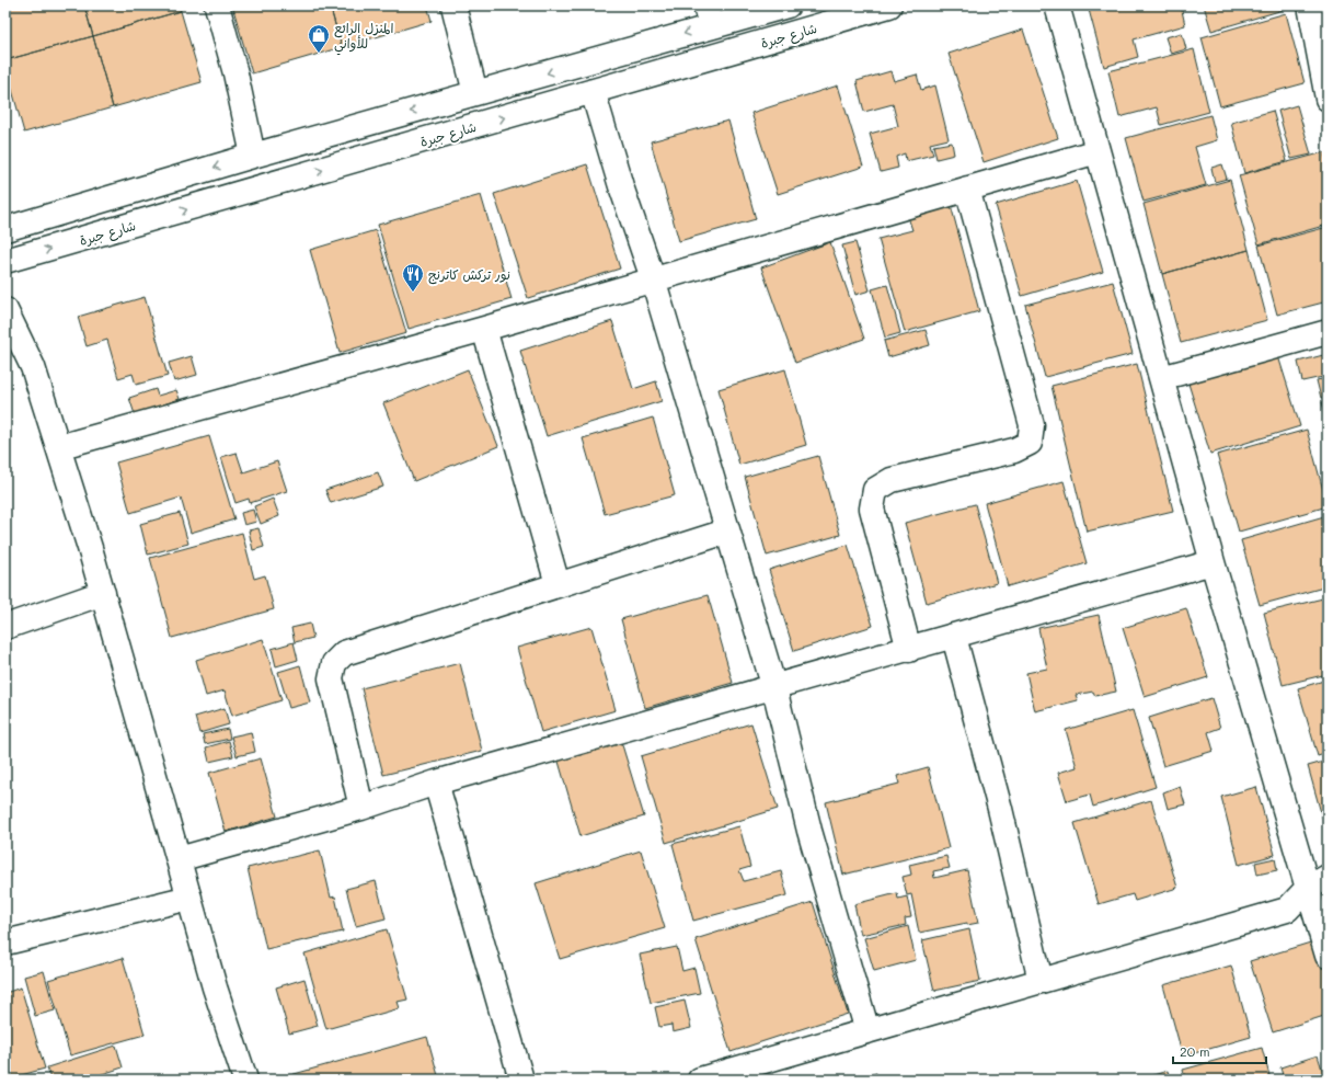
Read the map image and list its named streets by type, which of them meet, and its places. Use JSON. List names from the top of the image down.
{
  "streets": {
    "street": ["شارع جبرة"]
  },
  "places": {
    "shop": ["المنزل الرائع للأواني"],
    "restaurant": ["نور تركش كاترنج"]
  },
  "scale_bar": "20 m"
}
